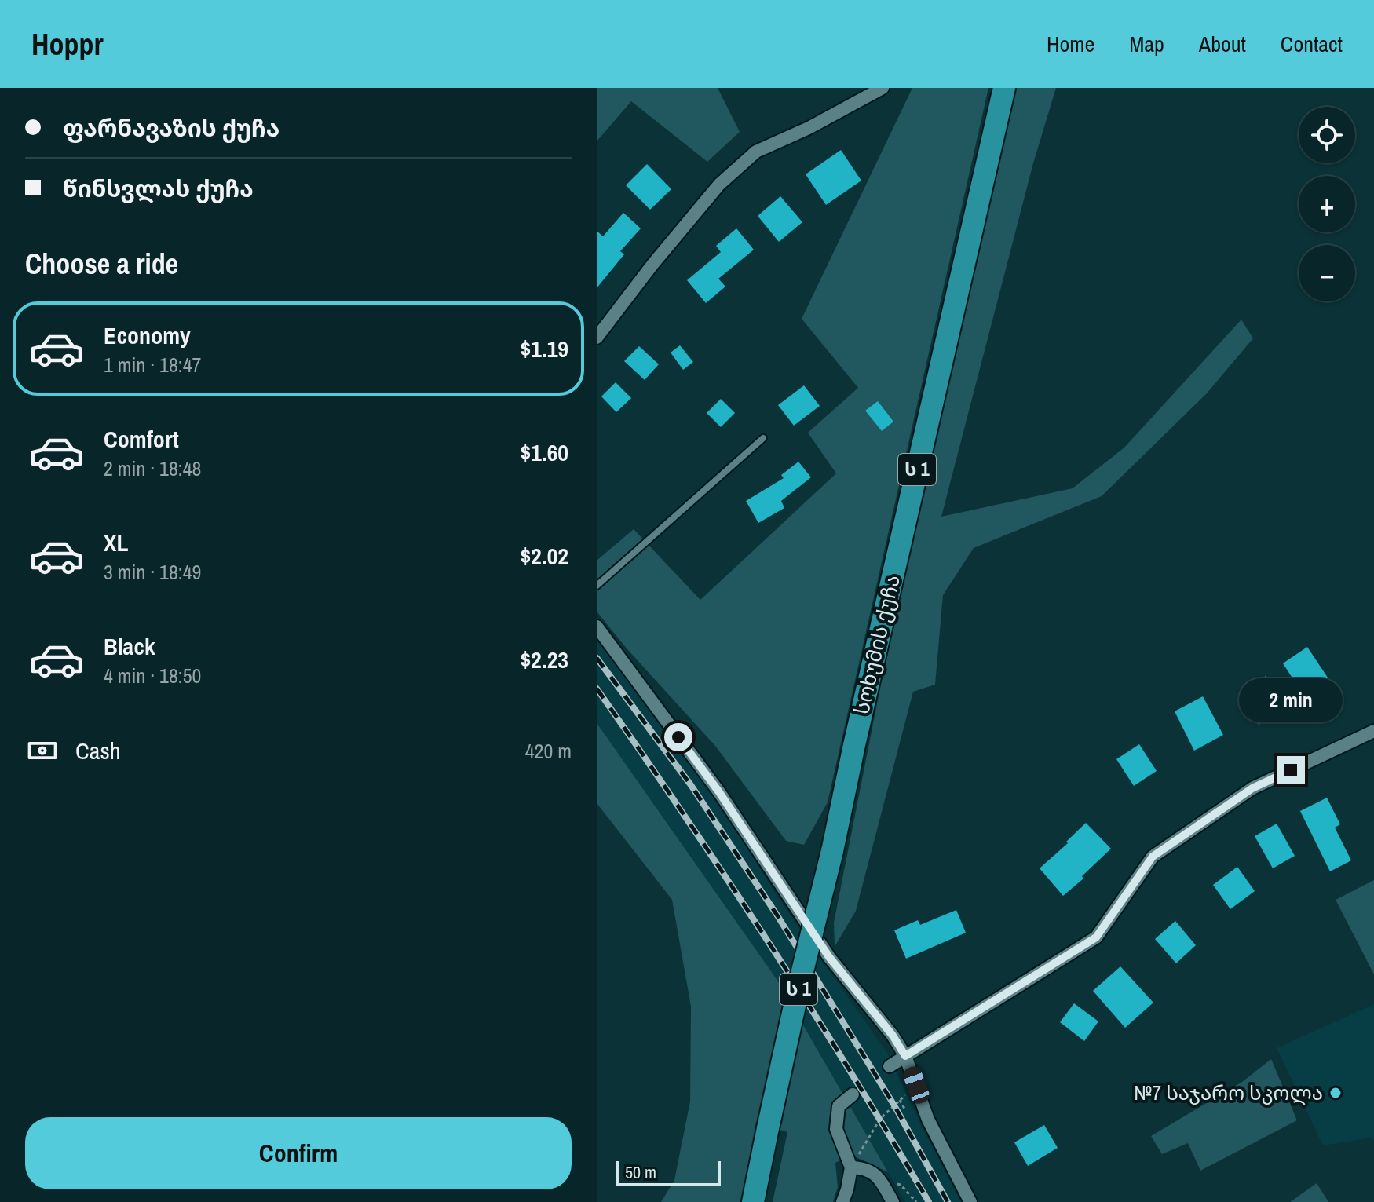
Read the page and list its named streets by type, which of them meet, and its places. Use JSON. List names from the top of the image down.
{
  "streets": {
    "highway": ["ს 1", "სოხუმის ქუჩა"]
  },
  "places": ["№7 საჯარო სკოლა"],
  "scale_bar": "50 m",
  "page": {
    "header": "Hoppr",
    "nav": [
      "Home",
      "Map",
      "About",
      "Contact"
    ],
    "banner": ["ფარნავაზის ქუჩა", "წინსვლას ქუჩა"],
    "map_buttons": ["+", "−"],
    "heading": "Choose a ride",
    "list": [
      {
        "name": "Economy",
        "note": "1 min · 18:47",
        "value": "$1.19"
      },
      {
        "name": "Comfort",
        "note": "2 min · 18:48",
        "value": "$1.60"
      },
      {
        "name": "XL",
        "note": "3 min · 18:49",
        "value": "$2.02"
      },
      {
        "name": "Black",
        "note": "4 min · 18:50",
        "value": "$2.23"
      }
    ],
    "bubble": "2 min",
    "pay": ["Cash", "420 m"],
    "buttons": "Confirm",
    "scale": "50 m"
  }
}
